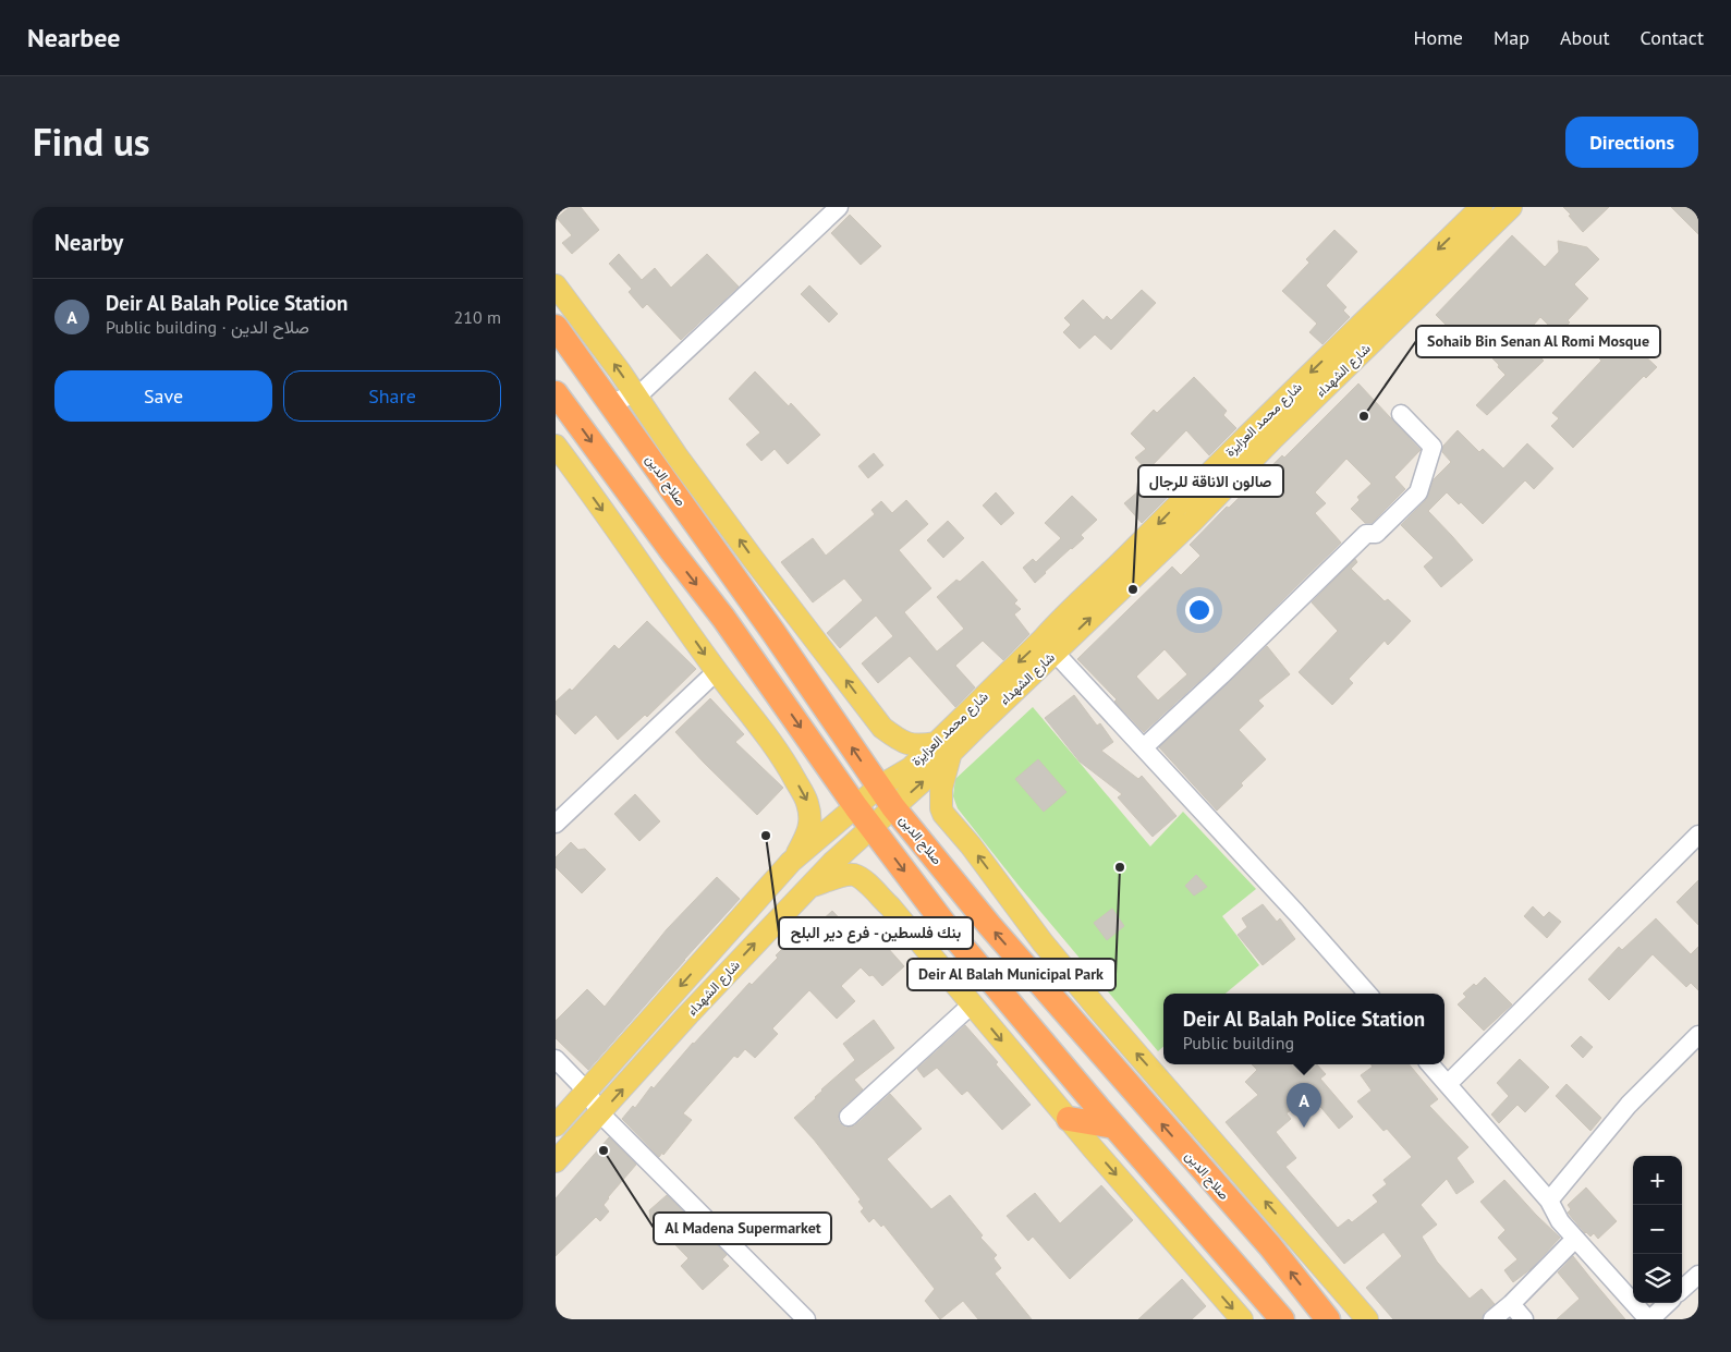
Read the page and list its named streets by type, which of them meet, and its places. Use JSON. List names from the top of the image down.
{
  "streets": {
    "highway": ["صلاح الدين"],
    "main road": ["شارع الشهداء", "شارع محمد العزايزة"]
  },
  "crossings": [
    ["شارع الشهداء", "شارع محمد العزايزة"],
    ["شارع الشهداء", "صلاح الدين"],
    ["شارع محمد العزايزة", "صلاح الدين"]
  ],
  "one_way": ["شارع محمد العزايزة"],
  "places": [
    "Sohaib Bin Senan Al Romi Mosque",
    "صالون الاناقة للرجال",
    "بنك فلسطين - فرع دير البلح",
    "Deir Al Balah Municipal Park",
    "Al Madena Supermarket"
  ],
  "page": {
    "header": "Nearbee",
    "nav": [
      "Home",
      "Map",
      "About",
      "Contact"
    ],
    "title": "Find us",
    "buttons": [
      "Directions",
      ["Save", "Share"]
    ],
    "heading": "Nearby",
    "list": [
      {
        "mark": "A",
        "name": "Deir Al Balah Police Station",
        "note": "Public building · صلاح الدين",
        "value": "210 m"
      }
    ],
    "popup": ["Deir Al Balah Police Station", "Public building"],
    "pins": "A",
    "map_buttons": ["+", "−"]
  }
}
